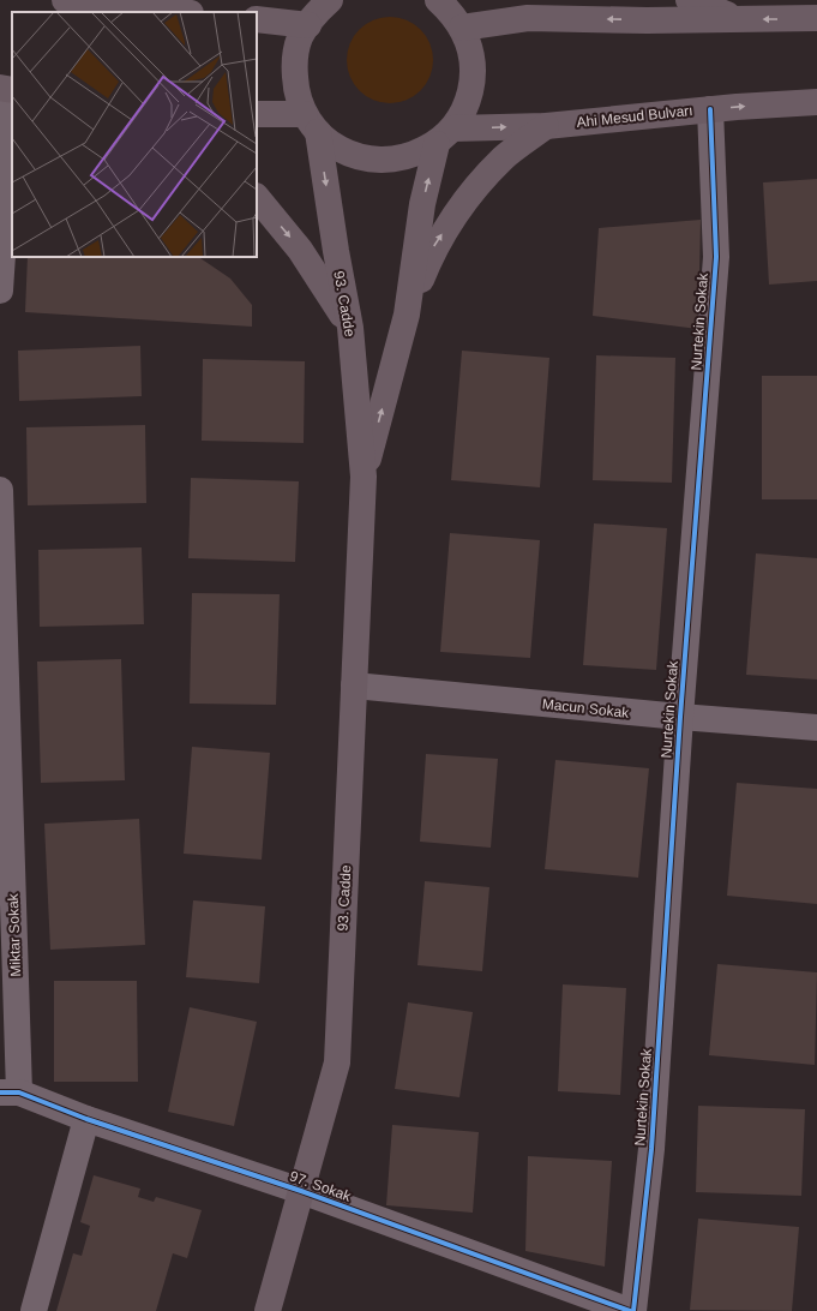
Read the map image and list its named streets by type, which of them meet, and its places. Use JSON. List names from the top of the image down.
{
  "streets": {
    "main road": ["Ahi Mesud Bulvarı", "93. Cadde"],
    "street": [
      "Nurtekin Sokak",
      "Macun Sokak",
      "Miktar Sokak",
      "97. Sokak"
    ]
  },
  "crossings": [
    ["Ahi Mesud Bulvarı", "93. Cadde"],
    ["Ahi Mesud Bulvarı", "Nurtekin Sokak"],
    ["93. Cadde", "Macun Sokak"],
    ["93. Cadde", "97. Sokak"],
    ["Nurtekin Sokak", "Macun Sokak"],
    ["Miktar Sokak", "97. Sokak"]
  ]
}
